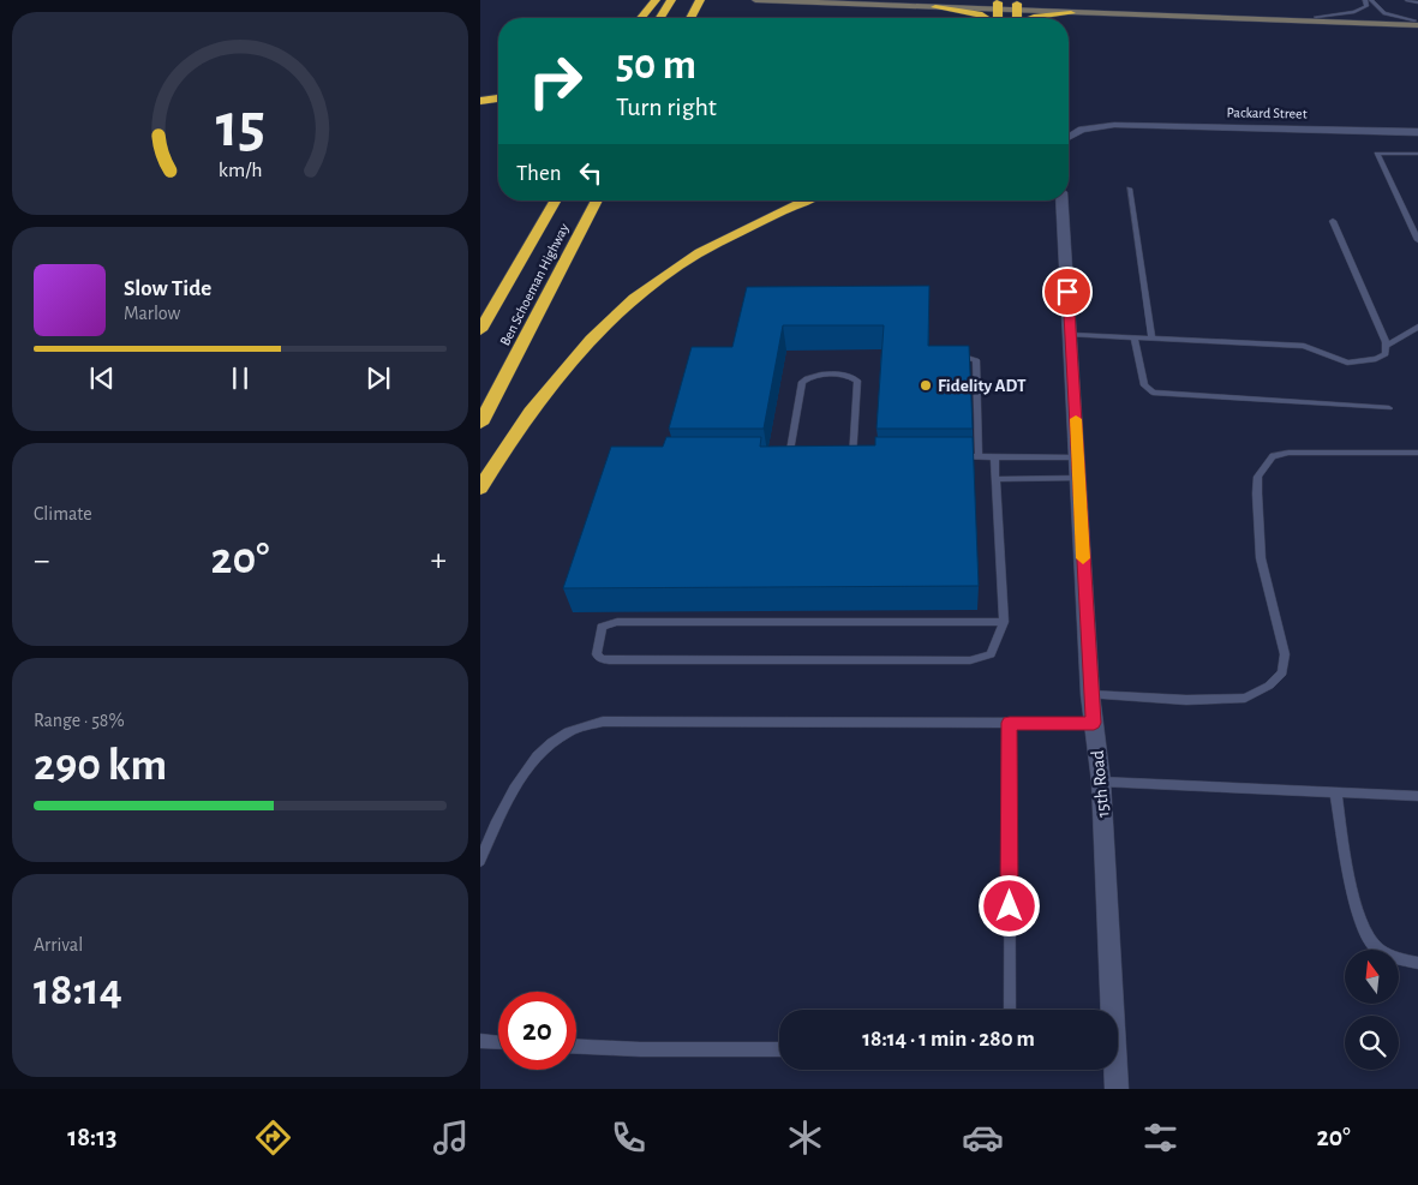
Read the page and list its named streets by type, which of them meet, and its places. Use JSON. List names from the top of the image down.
{
  "streets": {
    "highway": ["Ben Schoeman Highway"],
    "street": ["Packard Street", "15th Road"]
  },
  "places": ["Fidelity ADT"],
  "north": "top",
  "page": {
    "turn": ["50 m", "Turn right"],
    "then": "Then",
    "song": ["Slow Tide", "Marlow"],
    "tile": [
      "Climate",
      ["Range · 58%", "290 km"],
      ["Arrival", "18:14"]
    ],
    "heat": ["−", "20°", "+"],
    "limit": "20",
    "trip": "18:14 · 1 min · 280 m",
    "tabs": ["18:13", "20°"],
    "gauge": ["15", "km/h"]
  }
}
